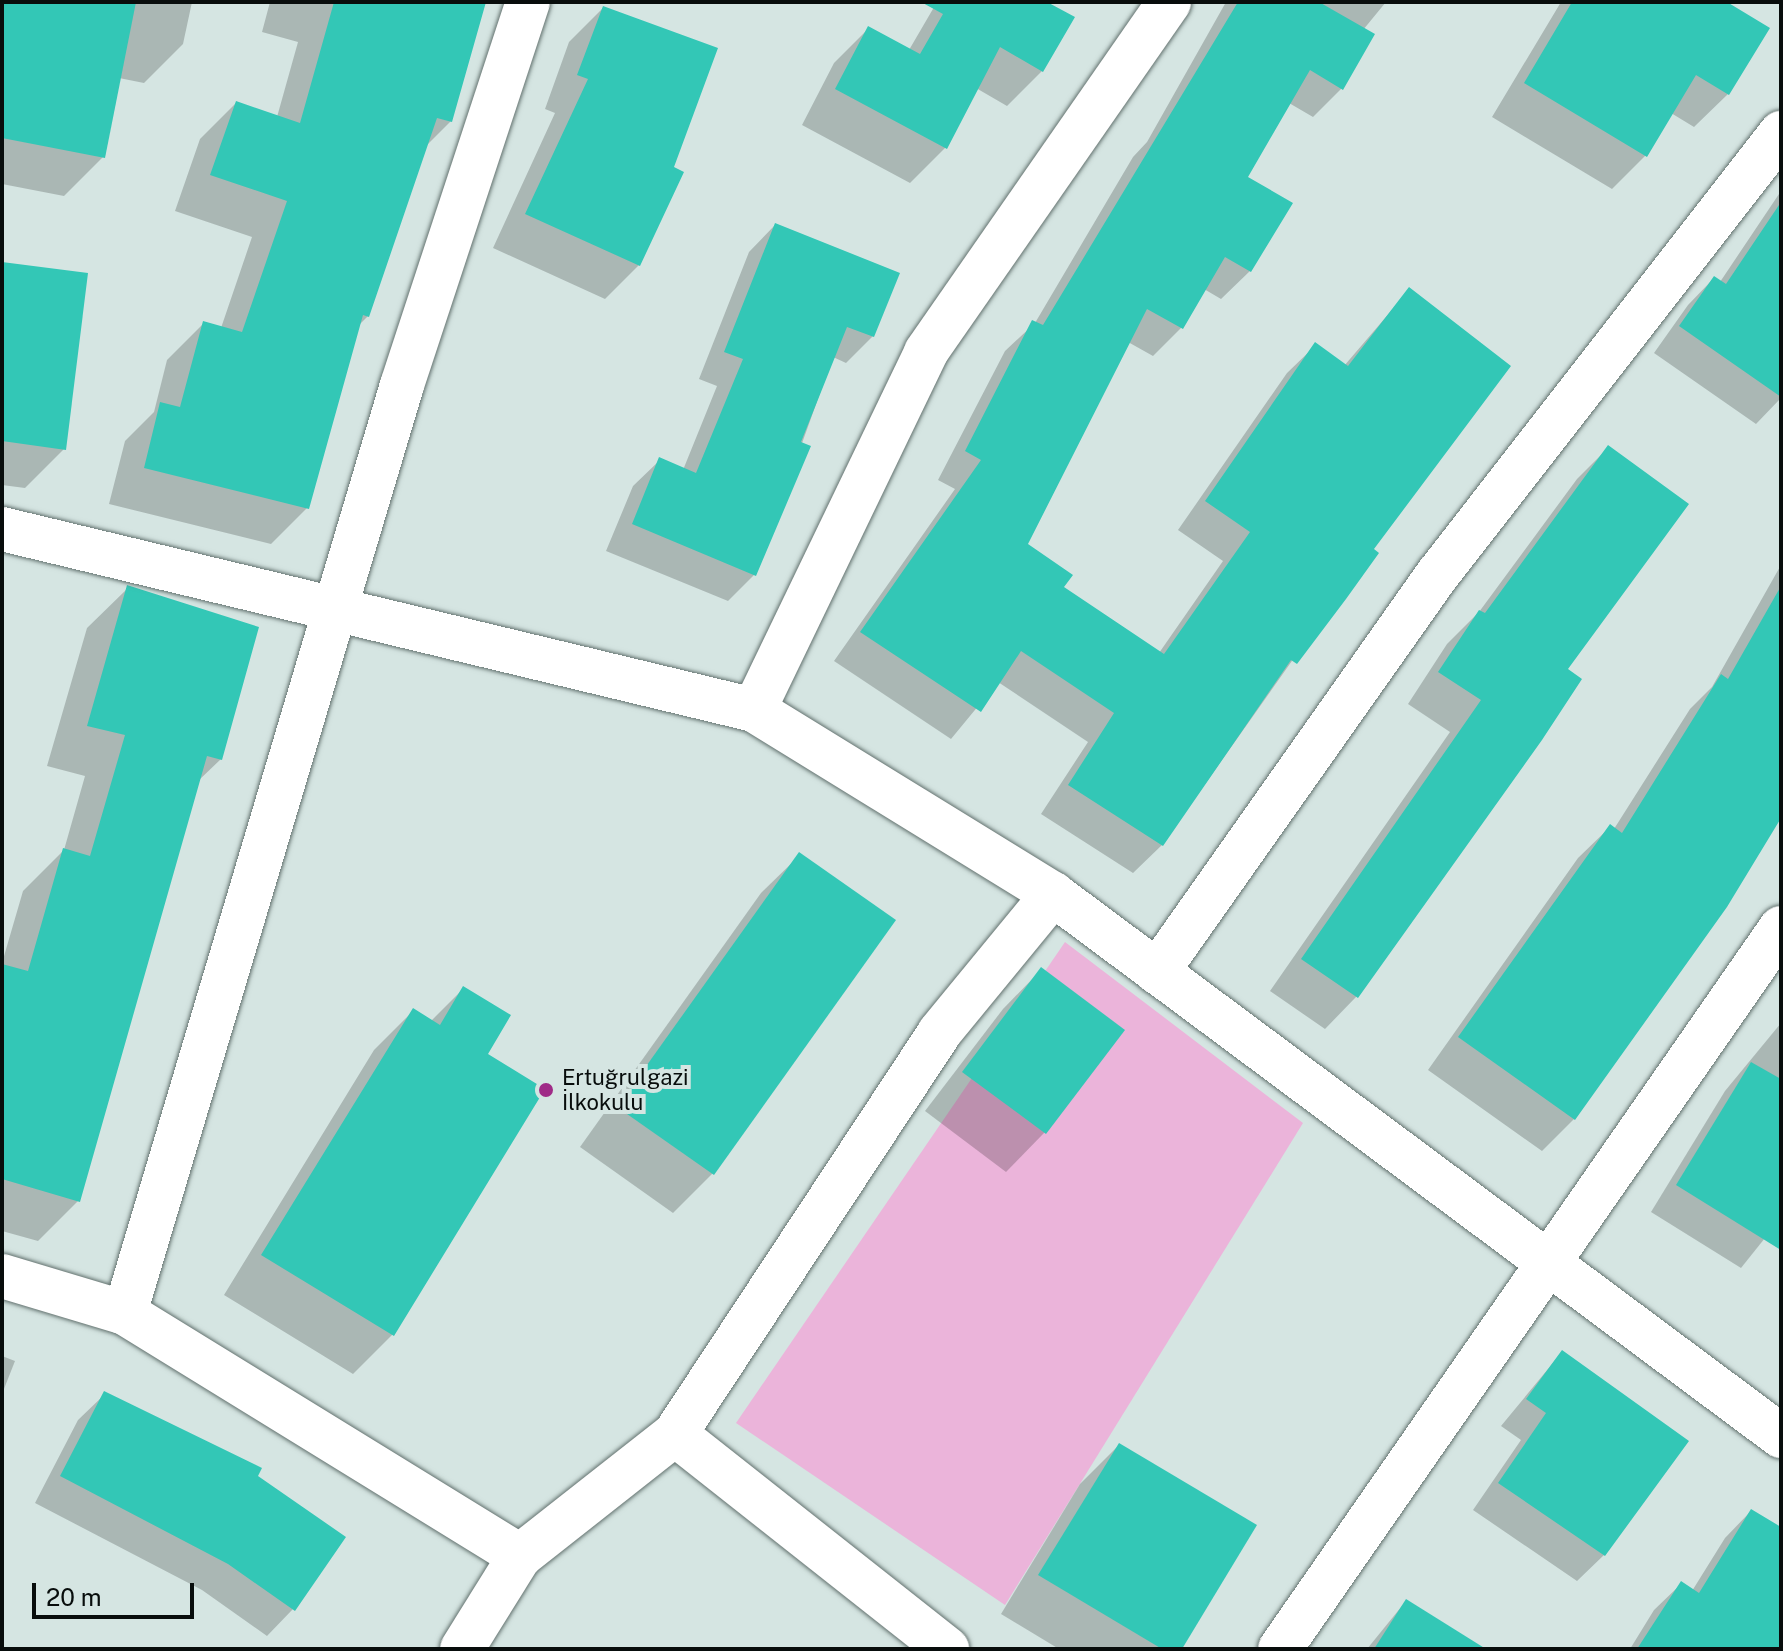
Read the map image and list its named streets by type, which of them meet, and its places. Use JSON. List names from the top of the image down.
{
  "places": ["Ertuğrulgazi İlkokulu"],
  "scale_bar": "20 m"
}
